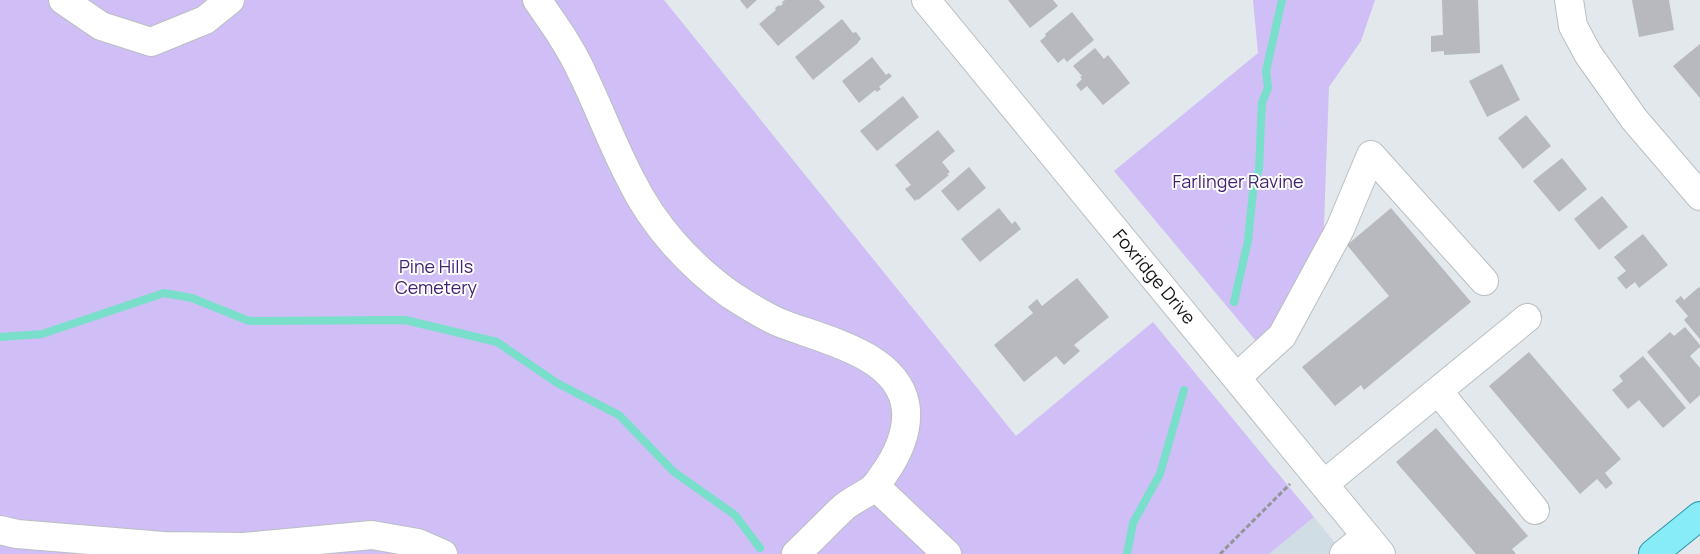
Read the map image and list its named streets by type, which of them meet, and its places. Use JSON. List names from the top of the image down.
{
  "streets": {
    "street": ["Foxridge Drive"]
  },
  "parks": ["Farlinger Ravine", "Pine Hills Cemetery"]
}
